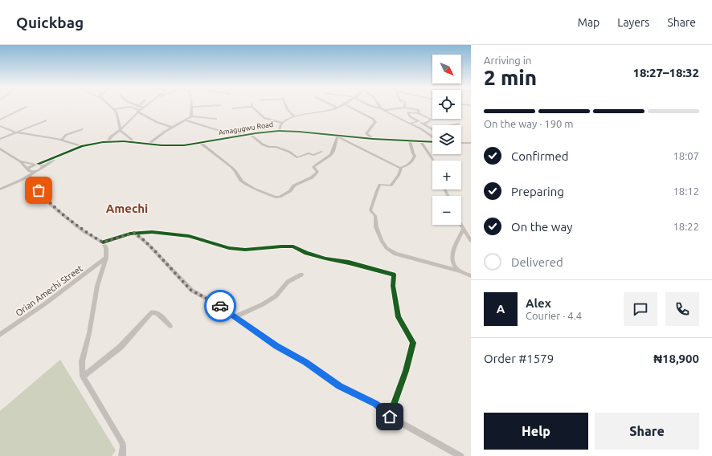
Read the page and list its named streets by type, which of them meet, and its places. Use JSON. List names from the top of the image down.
{
  "streets": {
    "street": ["Amagugwu Road", "Orian Amechi Street"]
  },
  "districts": ["Amechi"],
  "north": "bottom right",
  "page": {
    "header": "Quickbag",
    "nav": ["Map", "Layers", "Share"],
    "heading": ["2 min", "Arriving in", "18:27–18:32"],
    "panel": [
      "Alex",
      "Courier · 4.4",
      "Order #1579",
      "₦18,900"
    ],
    "map_buttons": ["+", "−"],
    "bar": "On the way · 190 m",
    "list": [
      ["Confirmed", "18:07"],
      ["Preparing", "18:12"],
      ["On the way", "18:22"],
      "Delivered"
    ],
    "round": "A",
    "buttons": ["Help", "Share"]
  }
}
